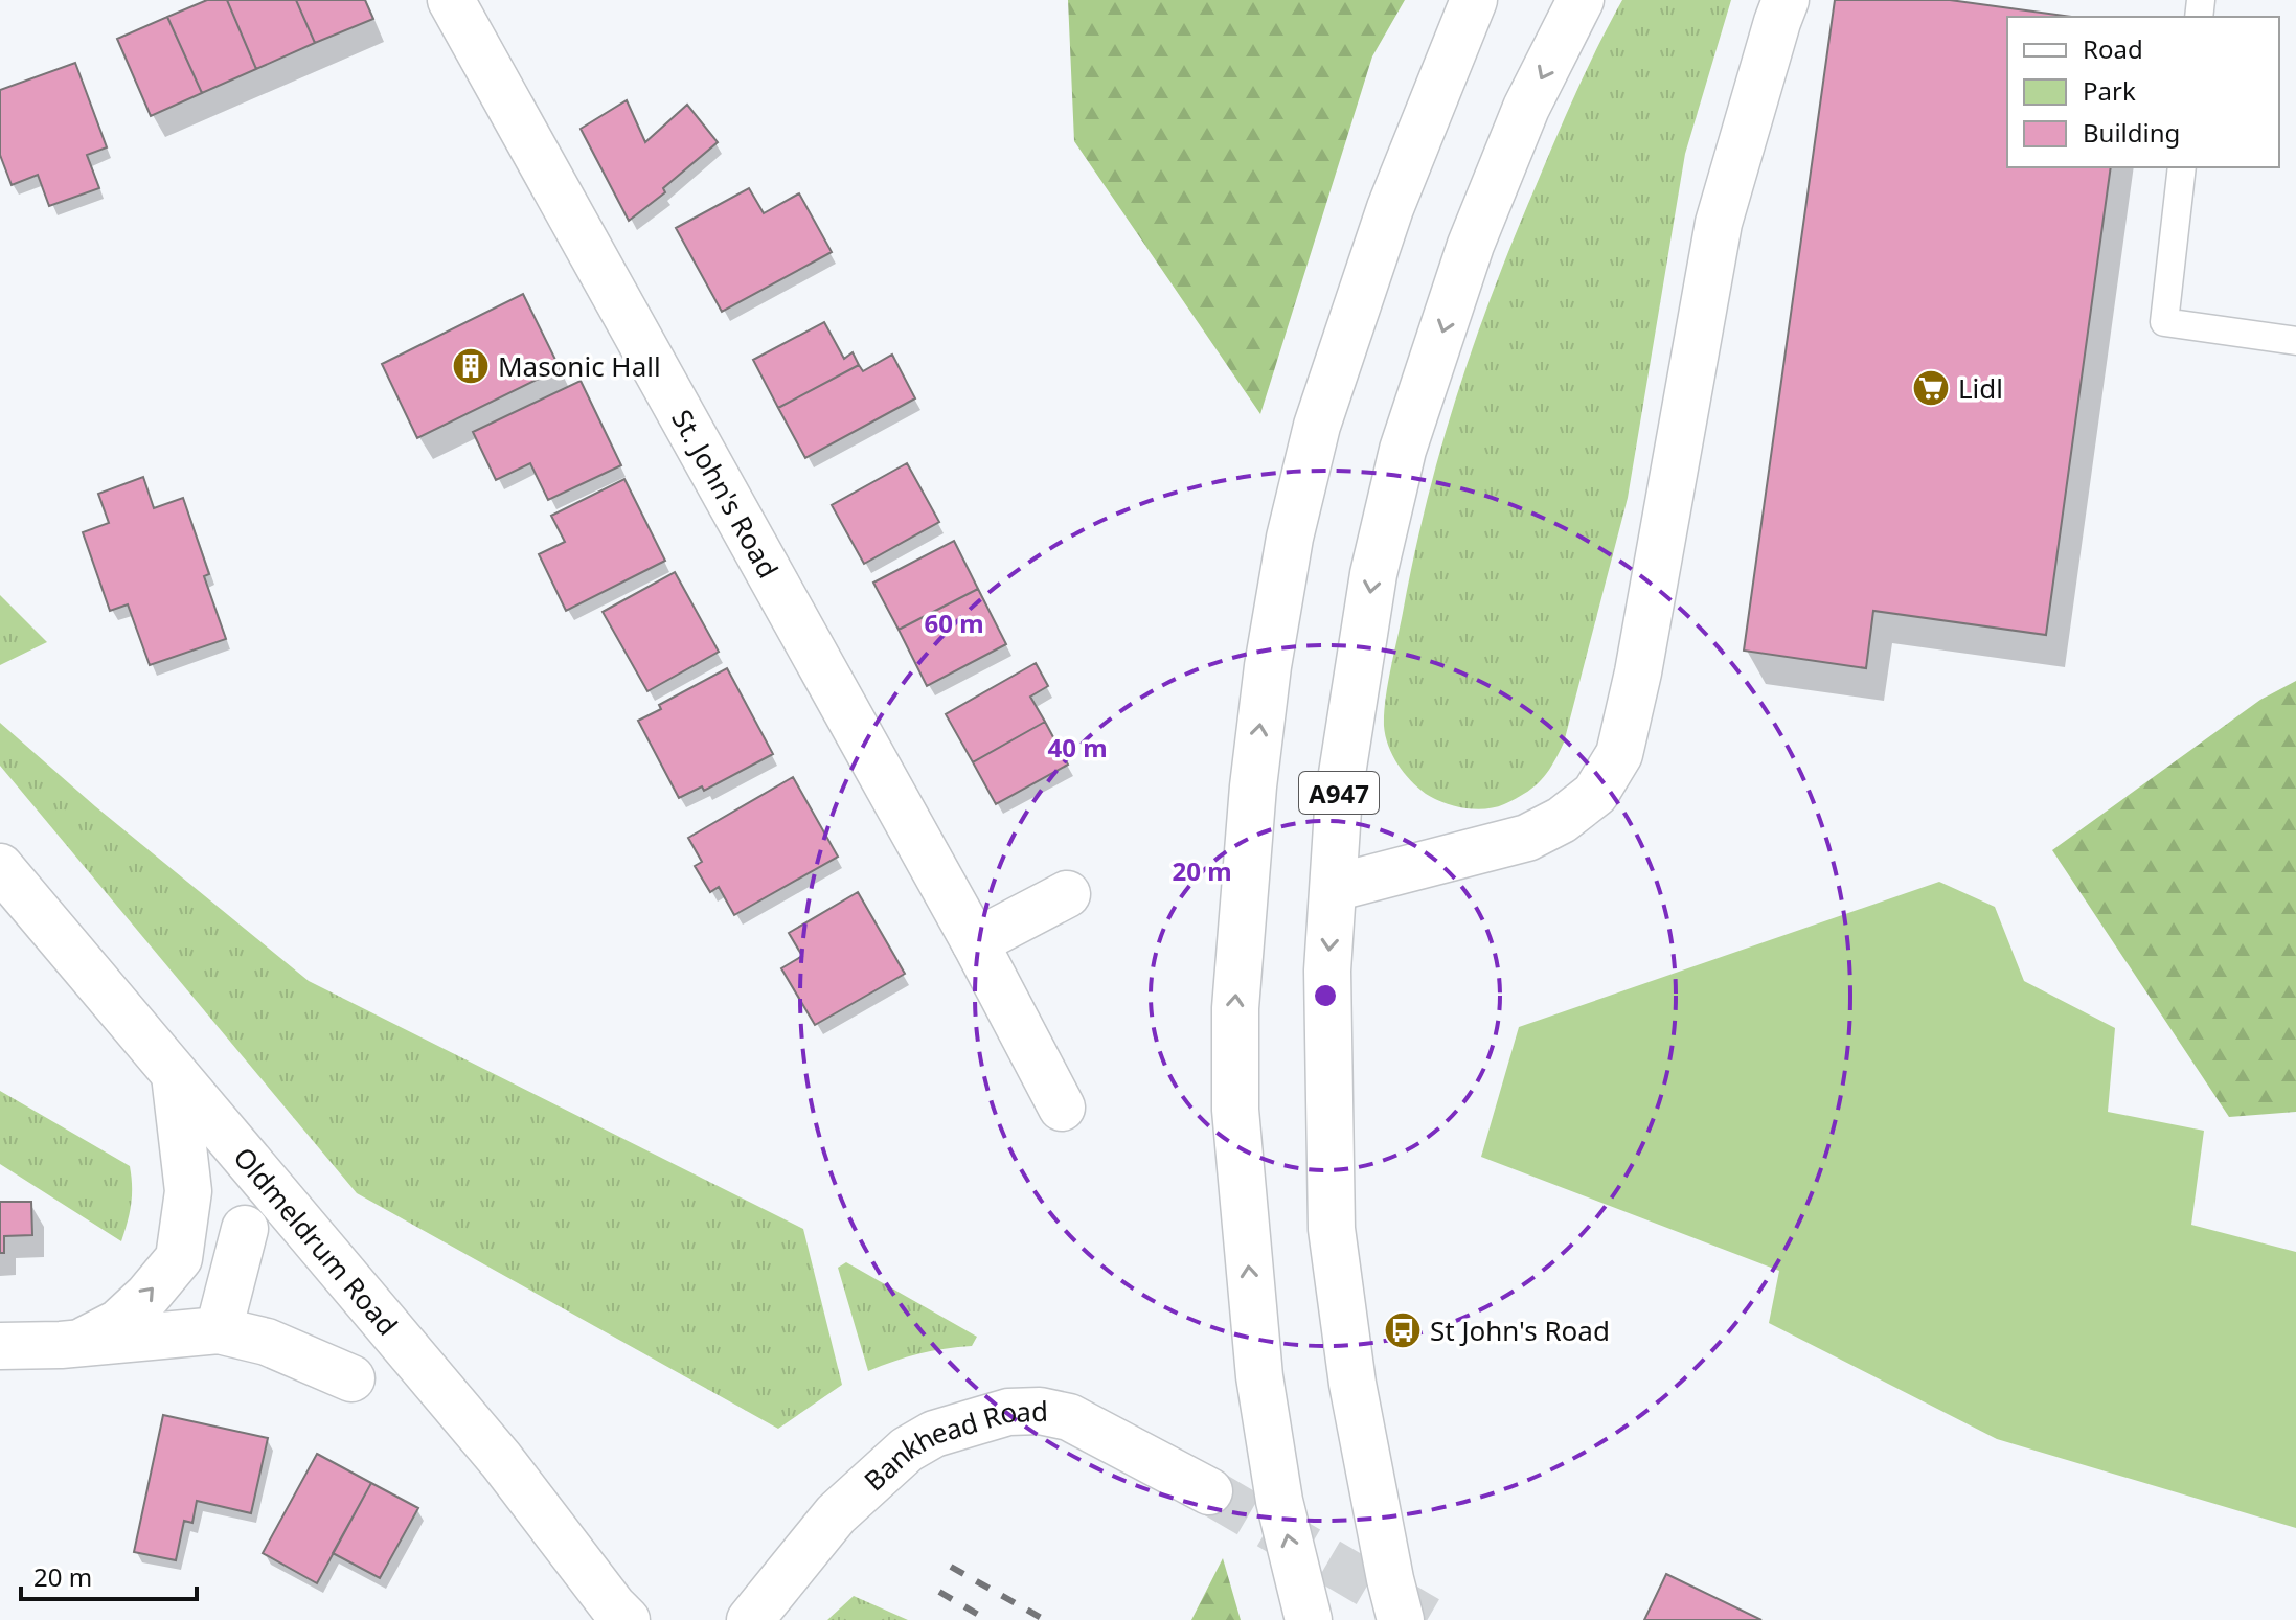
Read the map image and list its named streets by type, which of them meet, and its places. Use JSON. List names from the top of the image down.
{
  "streets": {
    "street": [
      "St. John's Road",
      "A947",
      "Oldmeldrum Road",
      "Bankhead Road"
    ]
  },
  "places": {
    "building": ["Masonic Hall"],
    "supermarket": ["Lidl"],
    "bus stop": ["St John's Road"]
  },
  "legend": ["Road", "Park", "Building"],
  "scale_bar": "20 m",
  "rings": ["60 m", "40 m", "20 m"]
}
